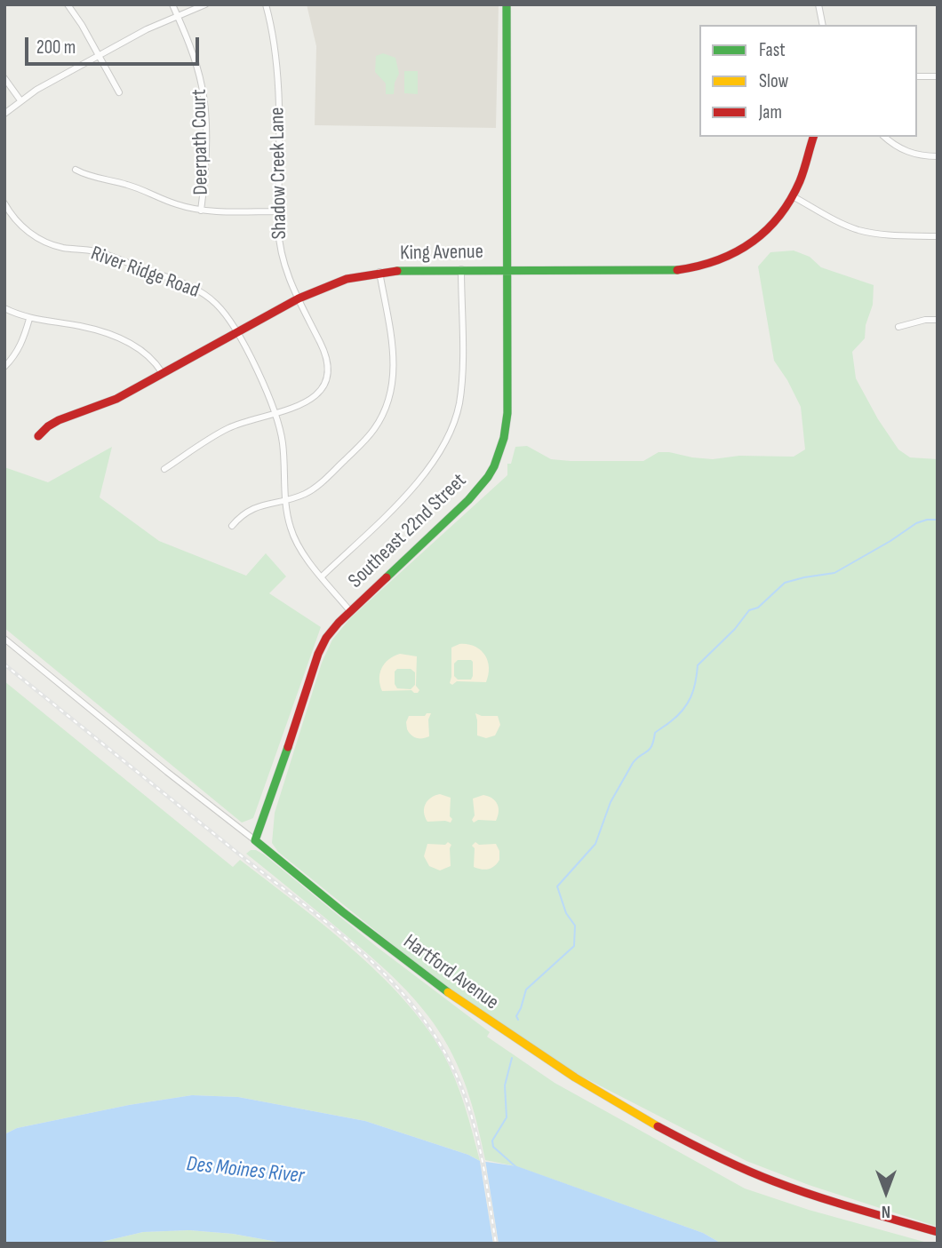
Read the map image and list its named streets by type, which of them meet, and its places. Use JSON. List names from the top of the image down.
{
  "streets": {
    "street": [
      "Deerpath Court",
      "Shadow Creek Lane",
      "King Avenue",
      "River Ridge Road",
      "Southeast 22nd Street",
      "Hartford Avenue"
    ]
  },
  "crossings": [
    ["Shadow Creek Lane", "King Avenue"],
    ["Shadow Creek Lane", "River Ridge Road"],
    ["King Avenue", "River Ridge Road"],
    ["King Avenue", "Southeast 22nd Street"],
    ["River Ridge Road", "Southeast 22nd Street"],
    ["Southeast 22nd Street", "Hartford Avenue"]
  ],
  "water": ["Des Moines River"],
  "legend": ["Fast", "Slow", "Jam"],
  "scale_bar": "200 m",
  "north": "bottom"
}
